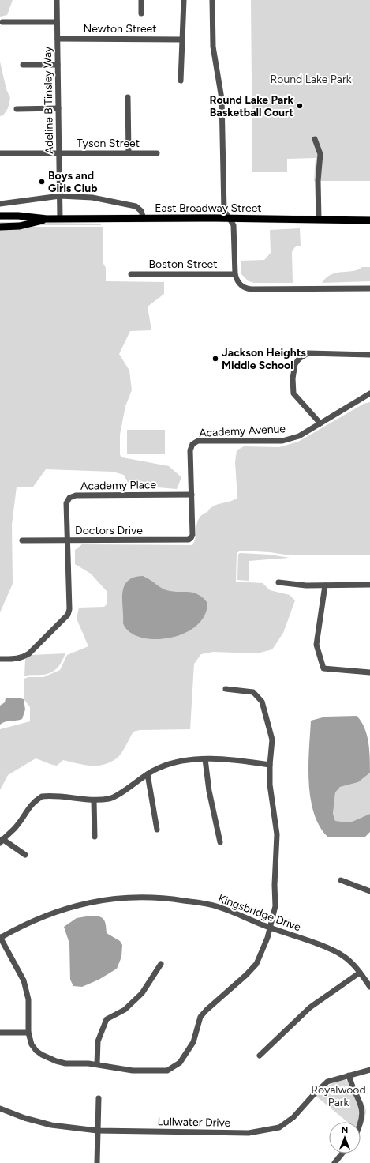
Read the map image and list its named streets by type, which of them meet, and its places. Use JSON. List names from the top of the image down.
{
  "streets": {
    "main road": ["East Broadway Street"],
    "street": [
      "Newton Street",
      "Adeline B Tinsley Way",
      "Tyson Street",
      "Boston Street",
      "Academy Avenue",
      "Academy Place",
      "Doctors Drive",
      "Kingsbridge Drive",
      "Lullwater Drive"
    ]
  },
  "crossings": [
    ["Newton Street", "Adeline B Tinsley Way"],
    ["Adeline B Tinsley Way", "Tyson Street"],
    ["Adeline B Tinsley Way", "East Broadway Street"],
    ["Academy Avenue", "Academy Place"],
    ["Academy Avenue", "Doctors Drive"],
    ["Academy Place", "Doctors Drive"]
  ],
  "parks": ["Round Lake Park", "Royalwood Park"],
  "places": ["Round Lake Park Basketball Court", "Boys and Girls Club", "Jackson Heights Middle School"],
  "north": "top"
}
